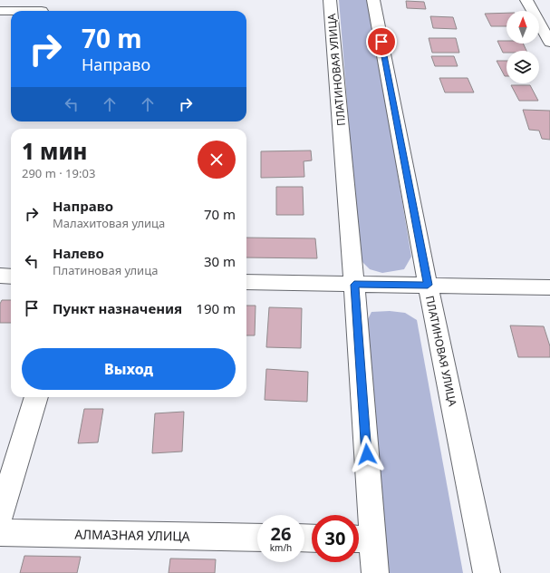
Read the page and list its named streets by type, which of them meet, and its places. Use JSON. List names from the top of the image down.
{
  "streets": {
    "street": ["ПЛАТИНОВАЯ УЛИЦА", "АЛМАЗНАЯ УЛИЦА"]
  },
  "north": "top",
  "page": {
    "turn": ["70 m", "Направо"],
    "heading": ["1 мин", "290 m · 19:03"],
    "list": [
      {
        "name": "Направо",
        "note": "Малахитовая улица",
        "value": "70 m"
      },
      {
        "name": "Налево",
        "note": "Платиновая улица",
        "value": "30 m"
      },
      {
        "name": "Пункт назначения",
        "value": "190 m"
      }
    ],
    "buttons": "Выход",
    "speed": "26 km/h",
    "limit": "30"
  }
}
